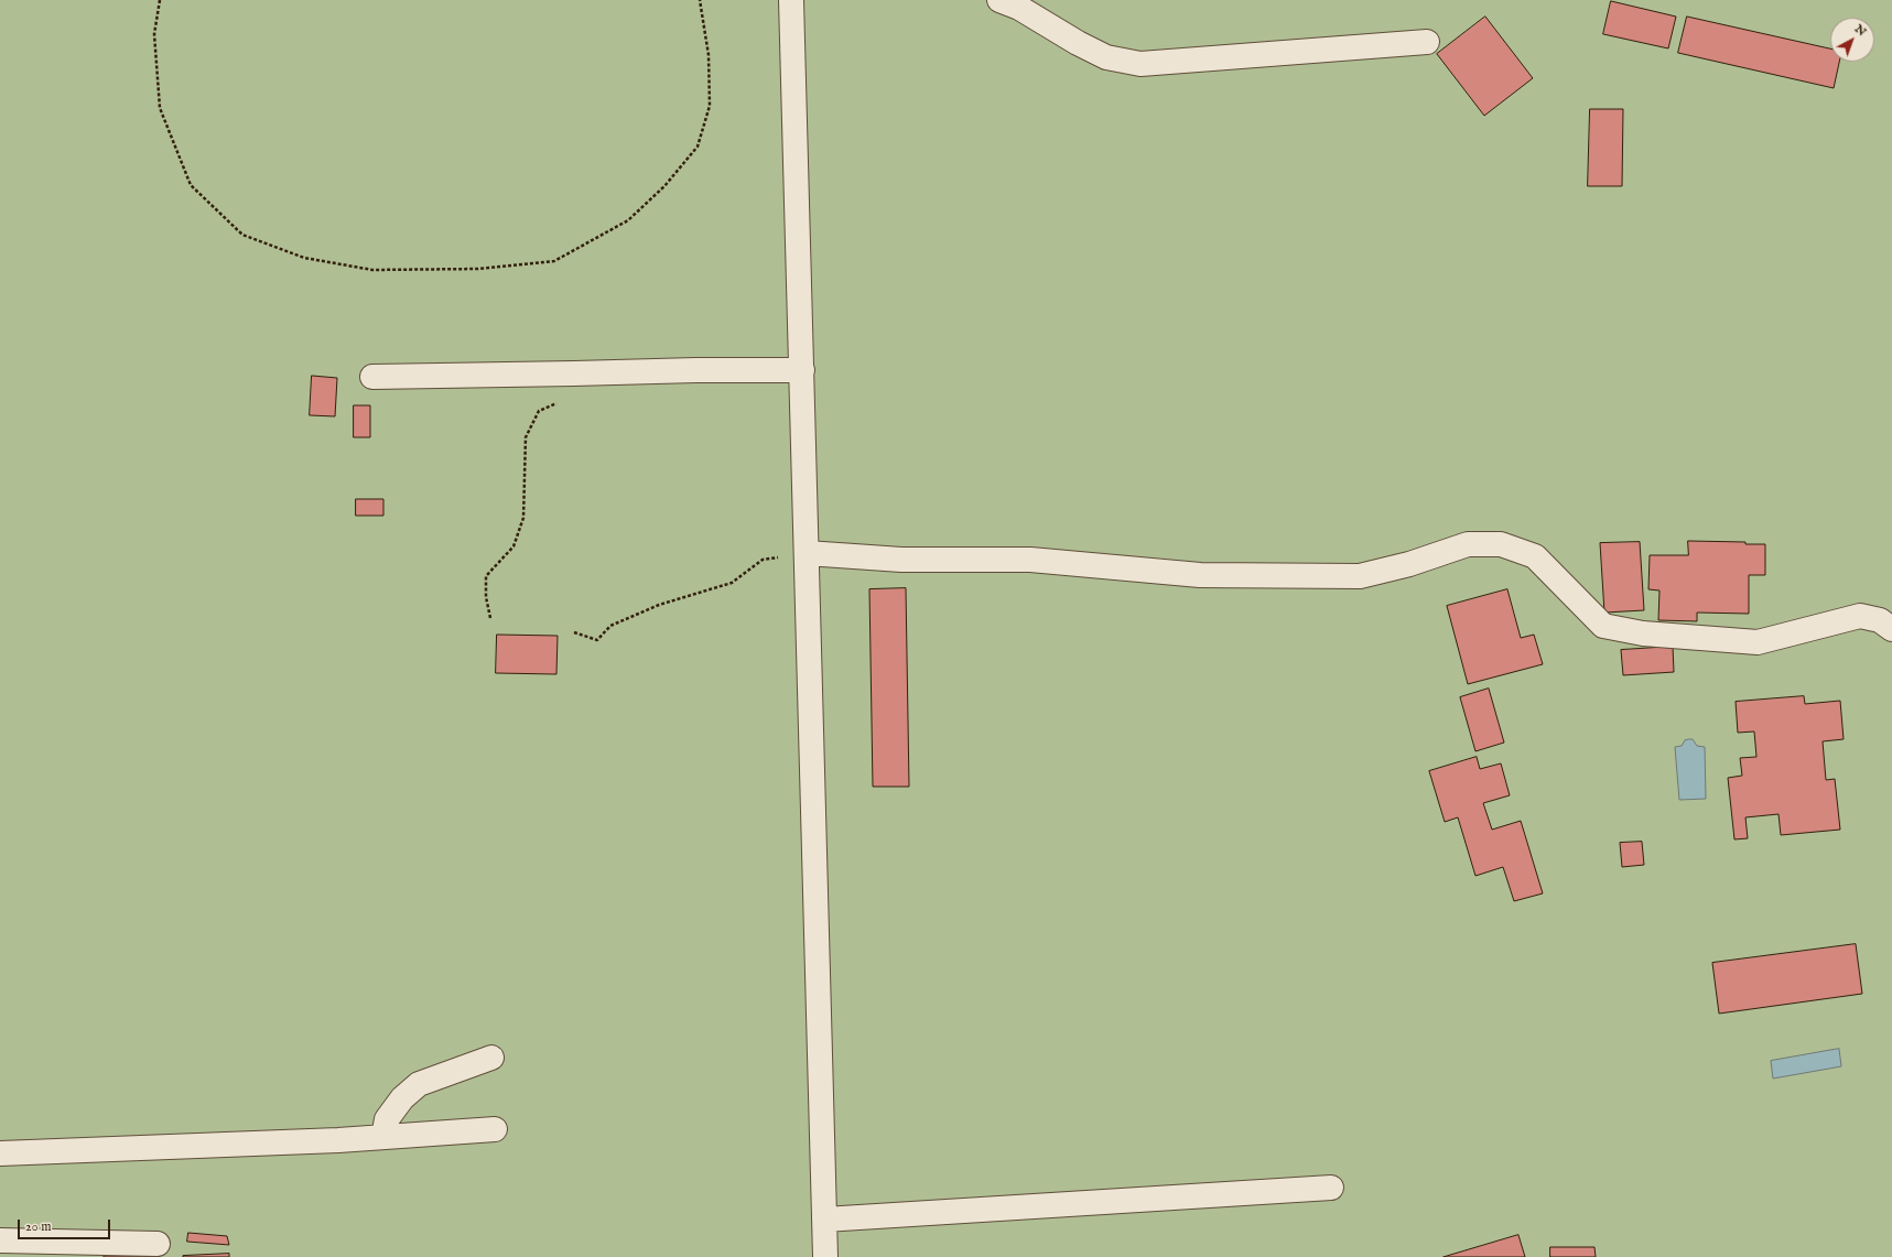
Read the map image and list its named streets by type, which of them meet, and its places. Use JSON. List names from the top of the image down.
{
  "scale_bar": "20 m",
  "north": "top right"
}
